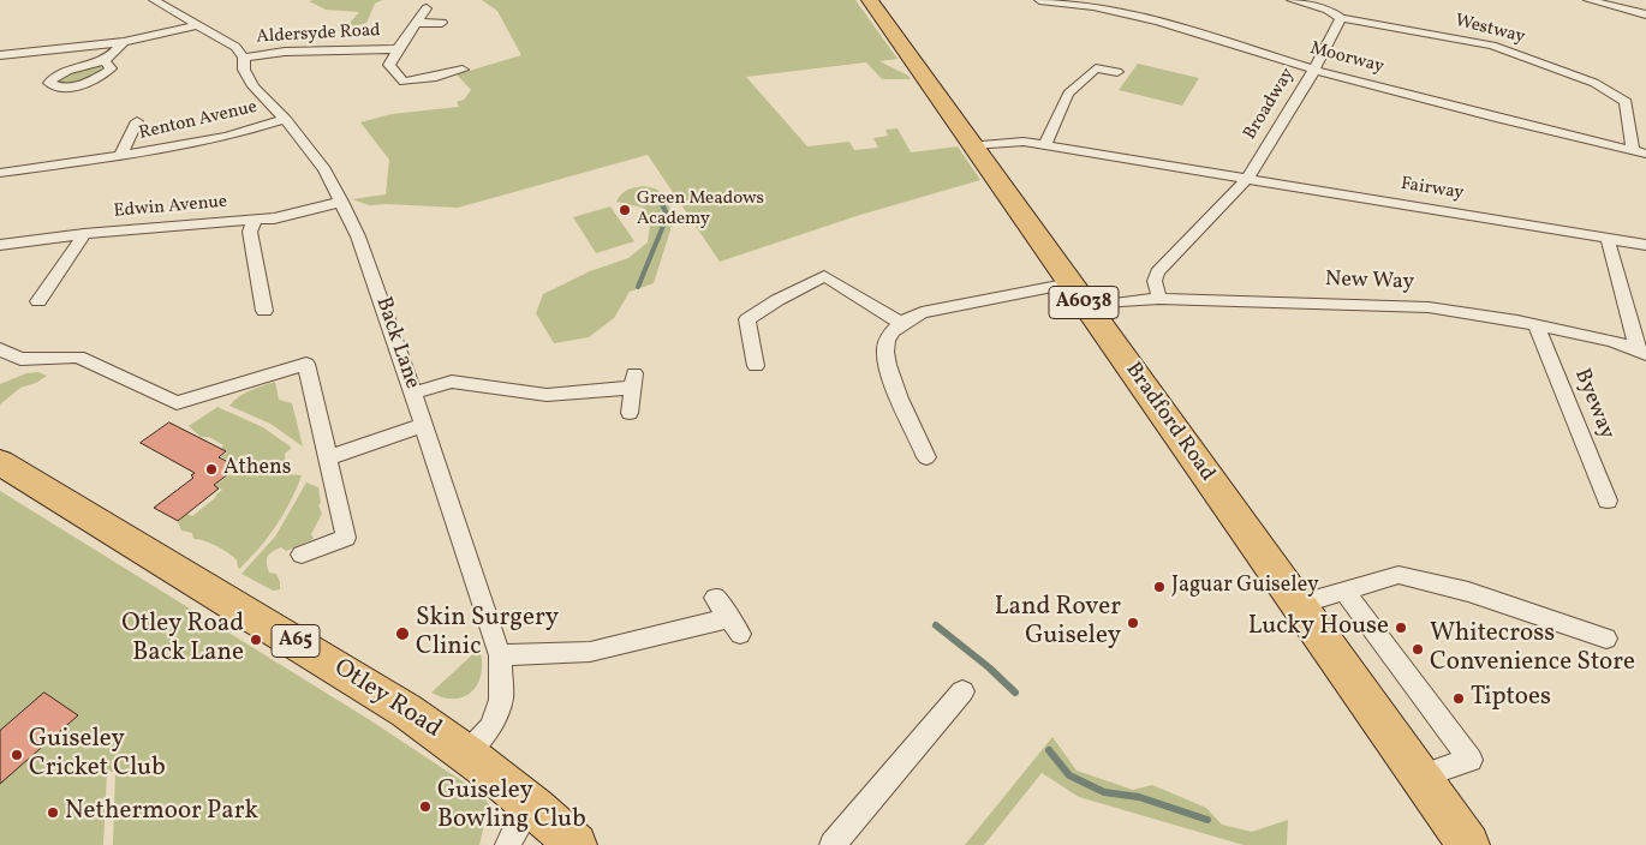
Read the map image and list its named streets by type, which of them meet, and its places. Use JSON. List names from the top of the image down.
{
  "streets": {
    "main road": [
      "A6038",
      "Bradford Road",
      "A65",
      "Otley Road"
    ],
    "street": [
      "Westway",
      "Aldersyde Road",
      "Moorway",
      "Broadway",
      "Renton Avenue",
      "Fairway",
      "Edwin Avenue",
      "New Way",
      "Back Lane",
      "Byeway"
    ]
  },
  "crossings": [
    ["Westway", "Moorway"],
    ["Westway", "Broadway"],
    ["Aldersyde Road", "Back Lane"],
    ["Moorway", "Broadway"],
    ["Broadway", "Fairway"],
    ["Broadway", "New Way"],
    ["Renton Avenue", "Back Lane"],
    ["Fairway", "Bradford Road"],
    ["Edwin Avenue", "Back Lane"],
    ["New Way", "Byeway"],
    ["New Way", "Bradford Road"],
    ["Back Lane", "Otley Road"]
  ],
  "places": [
    "Green Meadows Academy",
    "Athens",
    "Jaguar Guiseley",
    "Land Rover Guiseley",
    "Lucky House",
    "Skin Surgery Clinic",
    "Otley Road Back Lane",
    "Whitecross Convenience Store",
    "Tiptoes",
    "Guiseley Cricket Club",
    "Guiseley Bowling Club",
    "Nethermoor Park"
  ]
}
